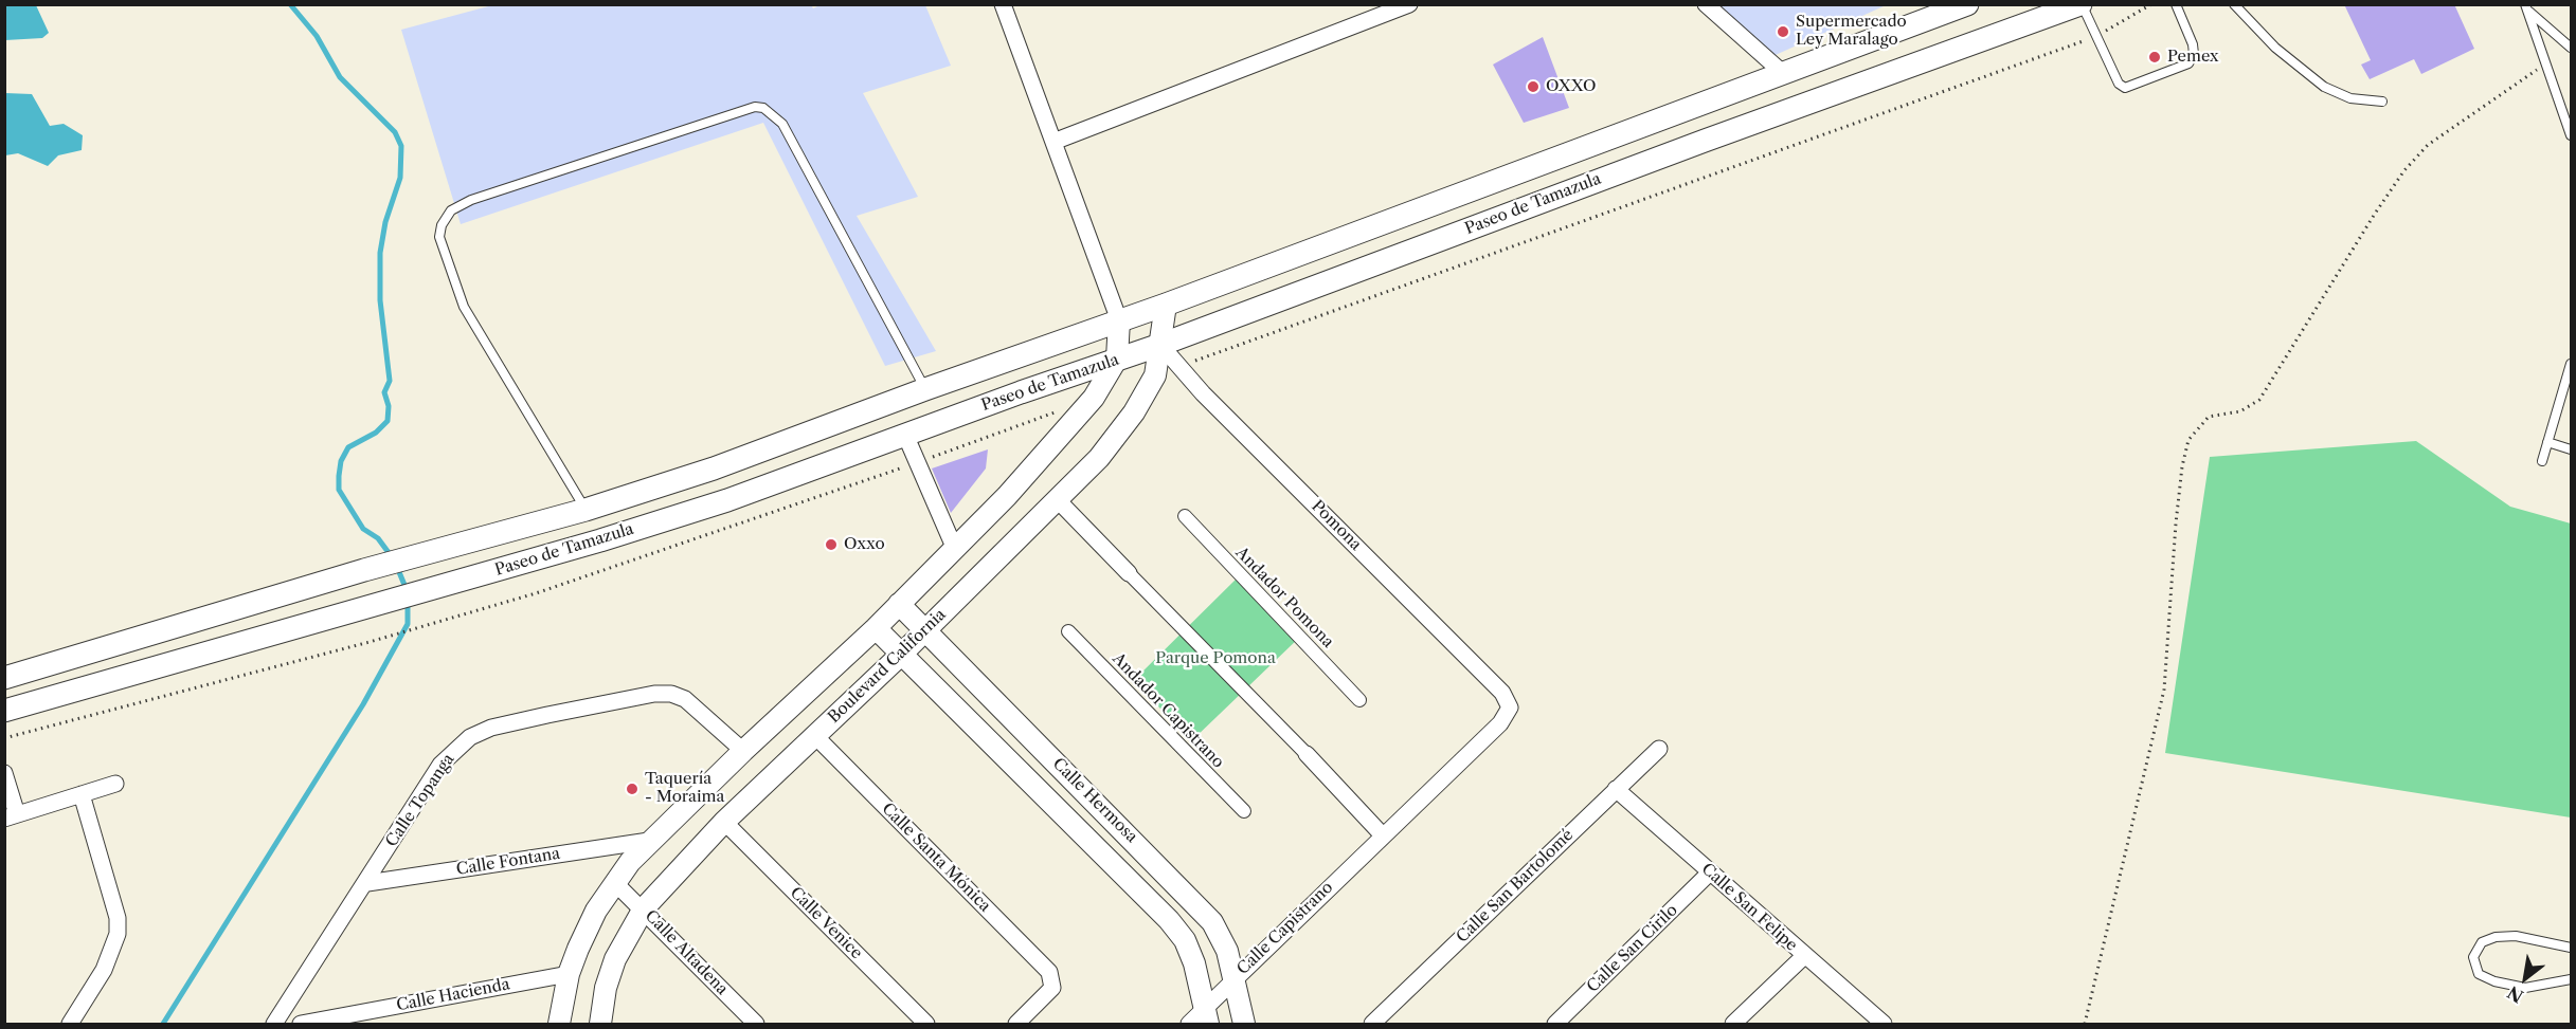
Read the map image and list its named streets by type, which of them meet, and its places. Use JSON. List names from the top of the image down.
{
  "streets": {
    "main road": ["Paseo de Tamazula"],
    "street": [
      "Pomona",
      "Andador Pomona",
      "Boulevard California",
      "Andador Capistrano",
      "Calle Topanga",
      "Calle Hermosa",
      "Calle Santa Mónica",
      "Calle Fontana",
      "Calle San Bartolomé",
      "Calle San Felipe",
      "Calle Venice",
      "Calle Capistrano",
      "Calle San Cirilo",
      "Calle Altadena",
      "Calle Hacienda"
    ]
  },
  "crossings": [
    ["Paseo de Tamazula", "Pomona"],
    ["Paseo de Tamazula", "Boulevard California"],
    ["Pomona", "Boulevard California"],
    ["Pomona", "Calle Capistrano"],
    ["Boulevard California", "Calle Hermosa"],
    ["Boulevard California", "Calle Santa Mónica"],
    ["Boulevard California", "Calle Venice"],
    ["Boulevard California", "Calle Altadena"],
    ["Calle Topanga", "Calle Fontana"],
    ["Calle Hermosa", "Calle Capistrano"],
    ["Calle San Bartolomé", "Calle San Felipe"],
    ["Calle San Felipe", "Calle San Cirilo"]
  ],
  "parks": ["Parque Pomona"],
  "places": [
    "Supermercado Ley Maralago",
    "Pemex",
    "OXXO",
    "Oxxo",
    "Taquería - Moraima"
  ],
  "north": "bottom left"
}
